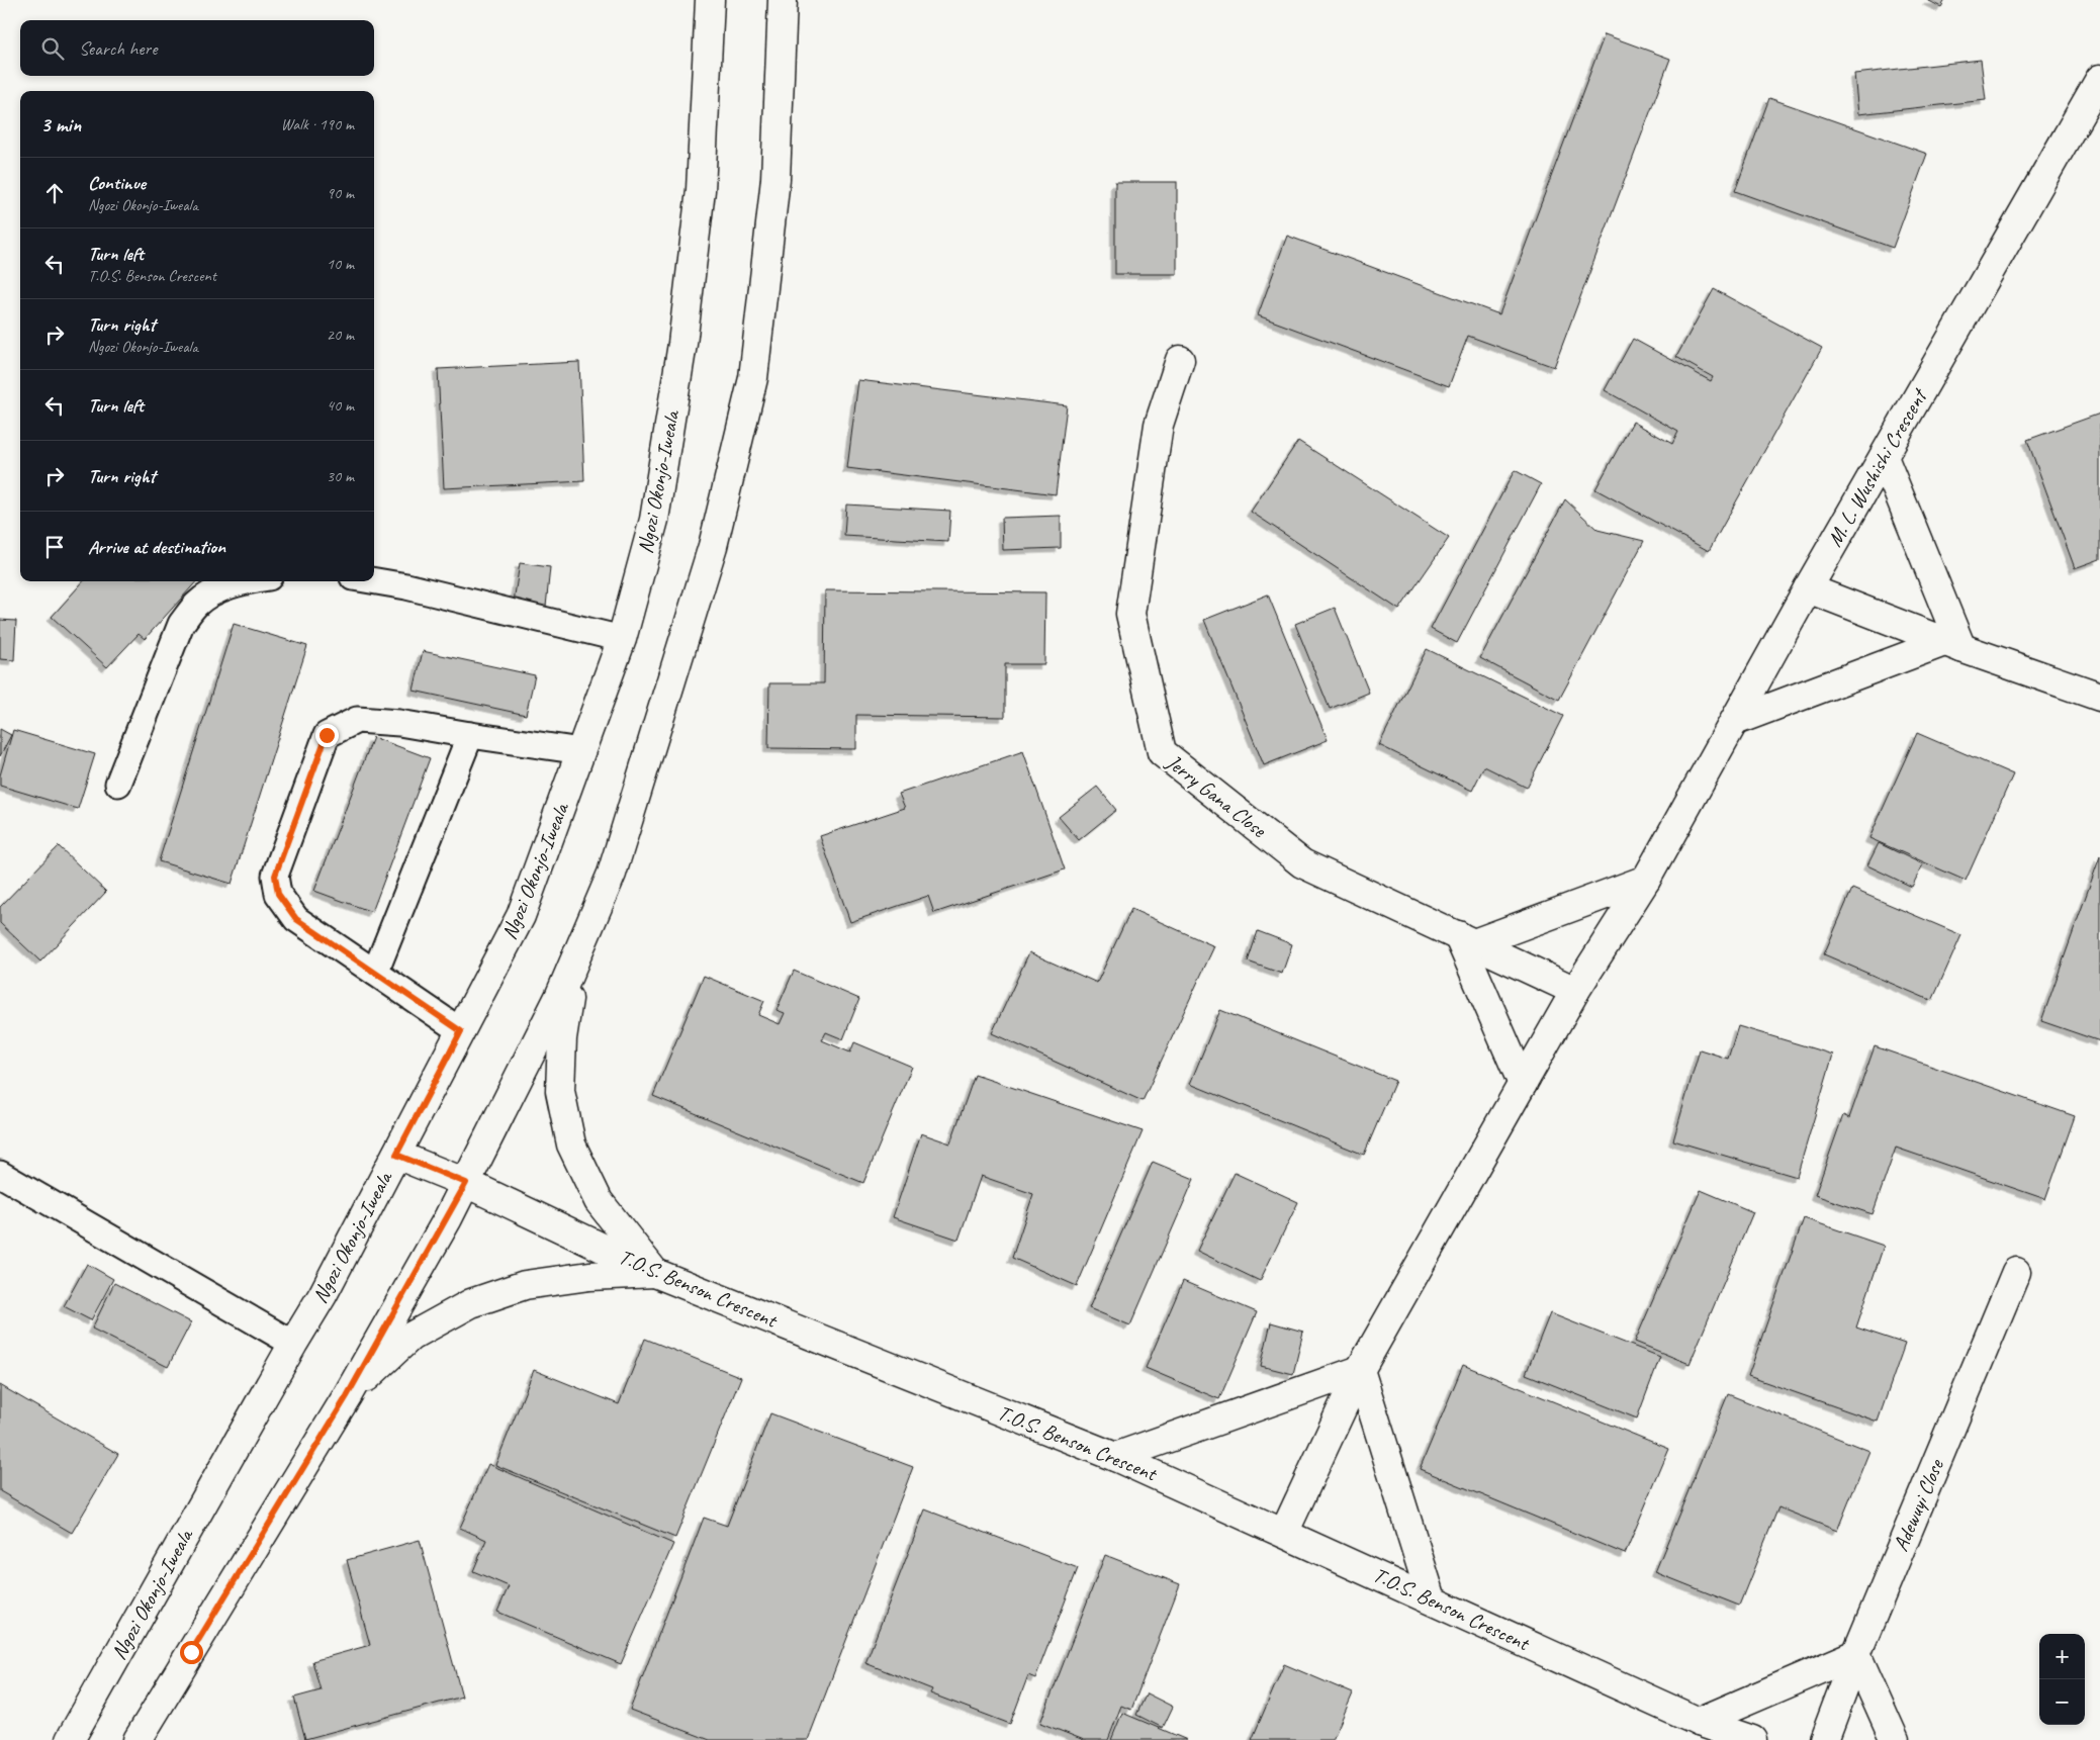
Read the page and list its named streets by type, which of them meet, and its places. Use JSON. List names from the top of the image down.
{
  "streets": {
    "street": [
      "M. L. Wushishi Crescent",
      "Ngozi Okonjo-Iweala",
      "Jerry Gana Close",
      "T.O.S. Benson Crescent",
      "Adewuyi Close"
    ]
  },
  "crossings": [
    ["M. L. Wushishi Crescent", "Jerry Gana Close"],
    ["M. L. Wushishi Crescent", "T.O.S. Benson Crescent"],
    ["Ngozi Okonjo-Iweala", "T.O.S. Benson Crescent"]
  ],
  "page": {
    "search": "Search here",
    "heading": ["3 min", "Walk · 190 m"],
    "list": [
      ["Continue", "Ngozi Okonjo-Iweala", "90 m"],
      ["Turn left", "T.O.S. Benson Crescent", "10 m"],
      ["Turn right", "Ngozi Okonjo-Iweala", "20 m"],
      ["Turn left", "40 m"],
      ["Turn right", "30 m"],
      "Arrive at destination"
    ],
    "map_buttons": ["+", "−"]
  }
}
